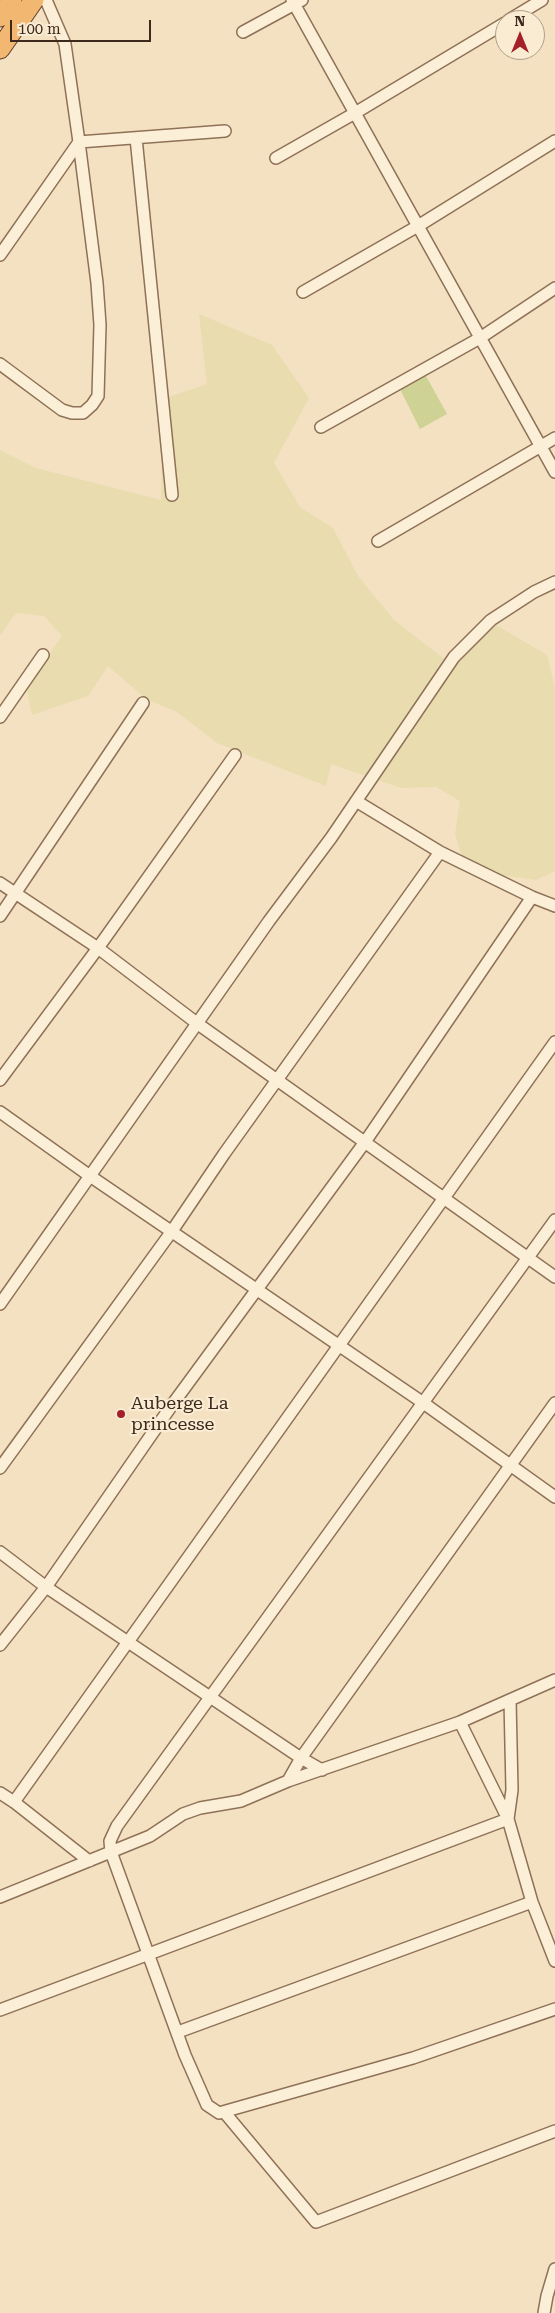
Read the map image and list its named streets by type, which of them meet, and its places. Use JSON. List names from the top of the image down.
{
  "places": ["Auberge La princesse"],
  "scale_bar": "100 m",
  "north": "top"
}
